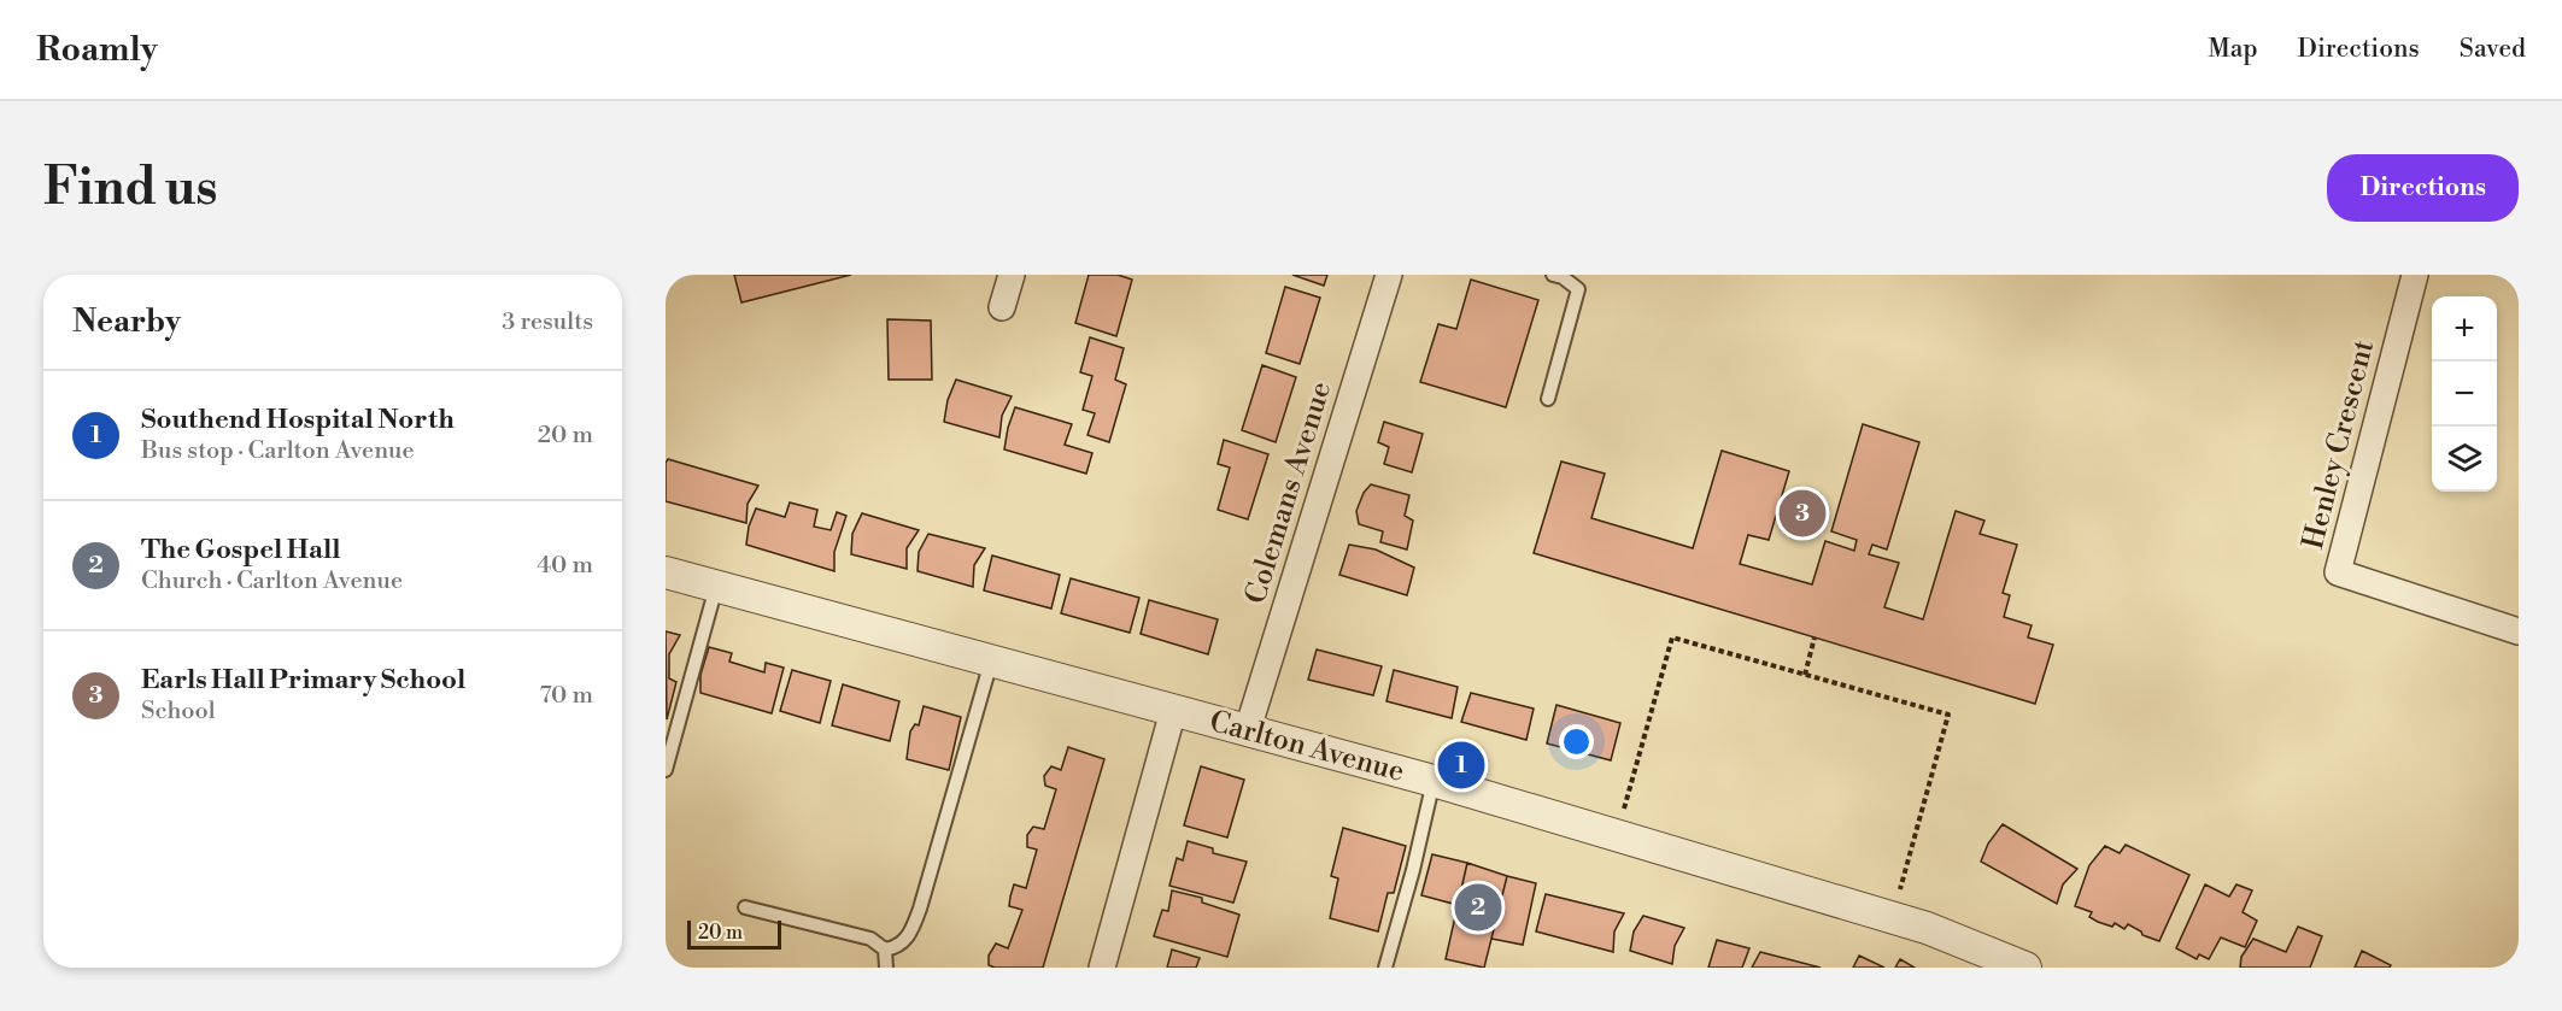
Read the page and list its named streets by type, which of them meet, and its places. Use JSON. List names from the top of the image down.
{
  "streets": {
    "street": ["Henley Crescent", "Colemans Avenue", "Carlton Avenue"]
  },
  "crossings": [
    ["Colemans Avenue", "Carlton Avenue"]
  ],
  "scale_bar": "20 m",
  "page": {
    "header": "Roamly",
    "nav": ["Map", "Directions", "Saved"],
    "buttons": "Directions",
    "title": "Find us",
    "heading": ["Nearby", "3 results"],
    "map_buttons": ["+", "−"],
    "list": [
      {
        "mark": "1",
        "name": "Southend Hospital North",
        "note": "Bus stop · Carlton Avenue",
        "value": "20 m"
      },
      {
        "mark": "2",
        "name": "The Gospel Hall",
        "note": "Church · Carlton Avenue",
        "value": "40 m"
      },
      {
        "mark": "3",
        "name": "Earls Hall Primary School",
        "note": "School",
        "value": "70 m"
      }
    ],
    "pins": ["3", "1", "2"],
    "scale": "20 m"
  }
}
